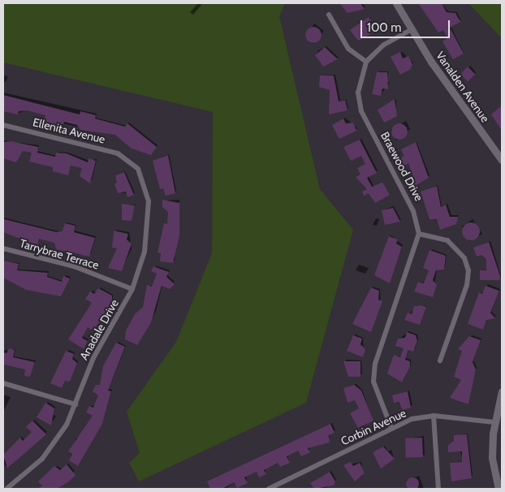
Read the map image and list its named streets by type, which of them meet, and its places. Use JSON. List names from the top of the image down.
{
  "streets": {
    "main road": ["Vanalden Avenue"],
    "street": [
      "Ellenita Avenue",
      "Braewood Drive",
      "Tarrybrae Terrace",
      "Anadale Drive",
      "Corbin Avenue"
    ]
  },
  "crossings": [
    ["Ellenita Avenue", "Anadale Drive"],
    ["Tarrybrae Terrace", "Anadale Drive"]
  ],
  "scale_bar": "100 m"
}
